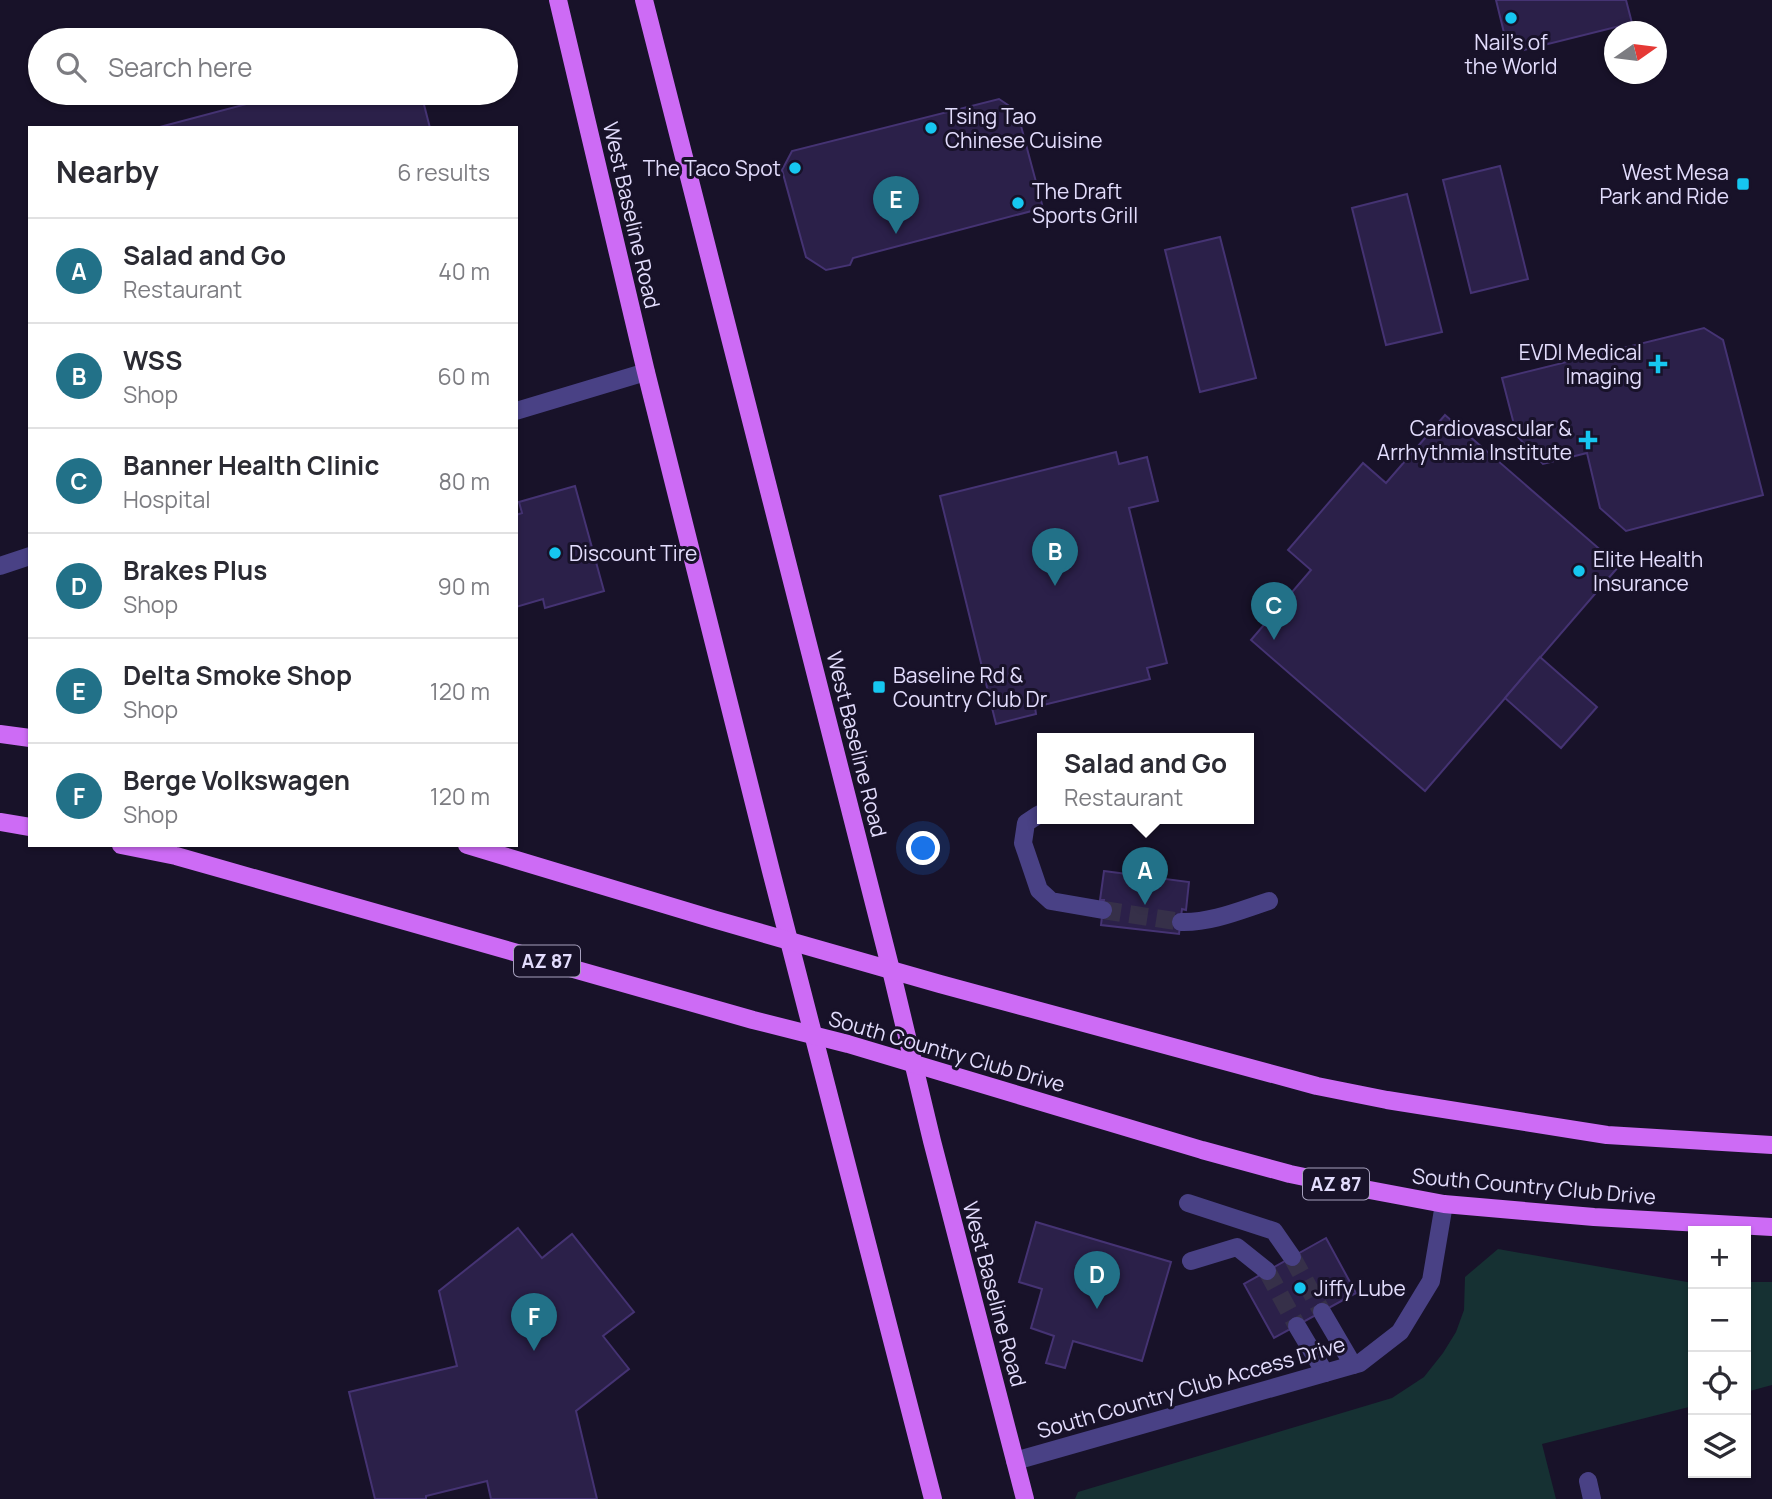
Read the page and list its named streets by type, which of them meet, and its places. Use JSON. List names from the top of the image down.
{
  "streets": {
    "main road": ["West Baseline Road", "AZ 87", "South Country Club Drive"],
    "street": ["South Country Club Access Drive"]
  },
  "crossings": [
    ["West Baseline Road", "South Country Club Drive"],
    ["West Baseline Road", "South Country Club Access Drive"],
    ["South Country Club Drive", "South Country Club Access Drive"]
  ],
  "places": {
    "other": [
      "Nail's of the World",
      "Tsing Tao Chinese Cuisine",
      "The Taco Spot",
      "The Draft Sports Grill",
      "Discount Tire",
      "Elite Health Insurance",
      "Jiffy Lube"
    ],
    "transit": ["West Mesa Park and Ride", "Baseline Rd & Country Club Dr"],
    "health": ["EVDI Medical Imaging", "Cardiovascular & Arrhythmia Institute"]
  },
  "north": "right",
  "page": {
    "search": "Search here",
    "heading": ["Nearby", "6 results"],
    "pins": [
      "E",
      "B",
      "C",
      "A",
      "D",
      "F"
    ],
    "list": [
      {
        "mark": "A",
        "name": "Salad and Go",
        "note": "Restaurant",
        "value": "40 m"
      },
      {
        "mark": "B",
        "name": "WSS",
        "note": "Shop",
        "value": "60 m"
      },
      {
        "mark": "C",
        "name": "Banner Health Clinic",
        "note": "Hospital",
        "value": "80 m"
      },
      {
        "mark": "D",
        "name": "Brakes Plus",
        "note": "Shop",
        "value": "90 m"
      },
      {
        "mark": "E",
        "name": "Delta Smoke Shop",
        "note": "Shop",
        "value": "120 m"
      },
      {
        "mark": "F",
        "name": "Berge Volkswagen",
        "note": "Shop",
        "value": "120 m"
      }
    ],
    "popup": ["Salad and Go", "Restaurant"],
    "map_buttons": ["+", "−"]
  }
}
